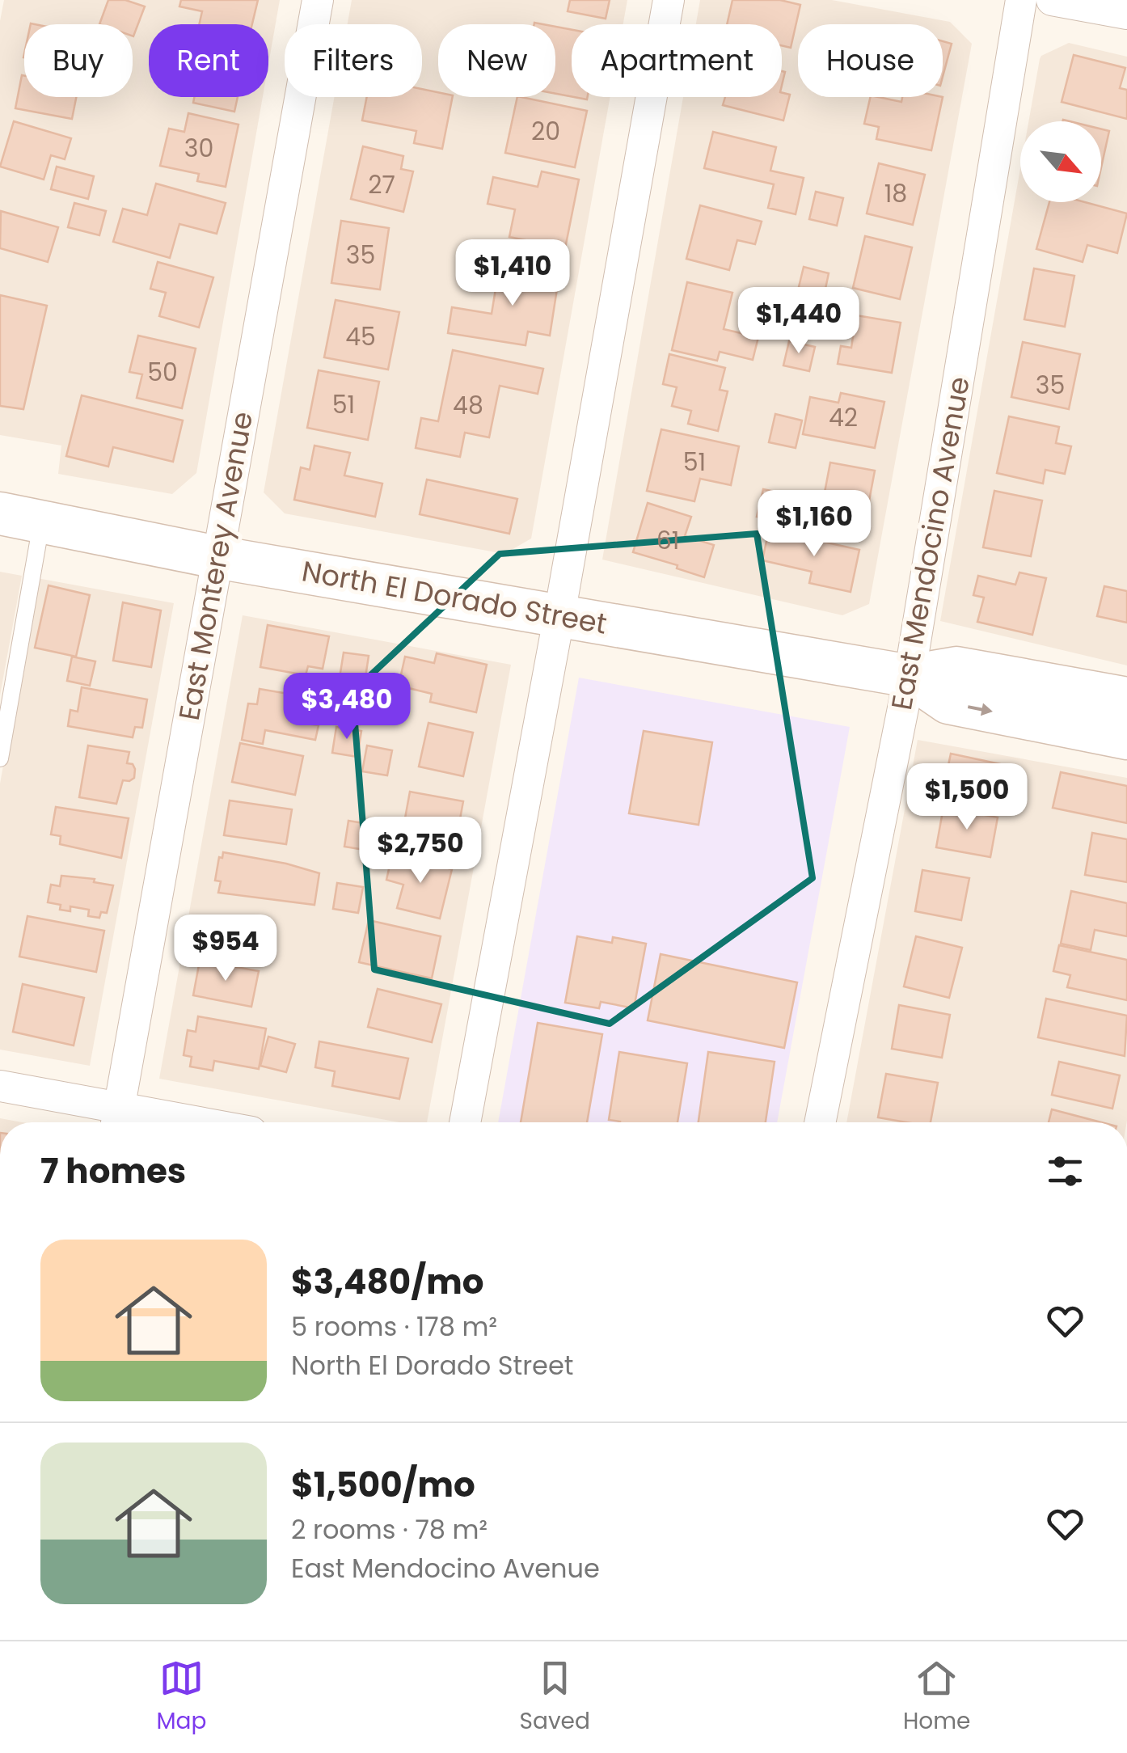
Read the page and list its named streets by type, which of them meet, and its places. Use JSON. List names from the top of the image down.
{
  "streets": {
    "main road": ["North El Dorado Street"],
    "street": ["East Mendocino Avenue", "East Monterey Avenue"]
  },
  "crossings": [
    ["East Mendocino Avenue", "North El Dorado Street"],
    ["East Monterey Avenue", "North El Dorado Street"]
  ],
  "house_numbers": [
    "20",
    "30",
    "27",
    "18",
    "35",
    "45",
    "50",
    "35",
    "51",
    "48",
    "42",
    "51",
    "61"
  ],
  "north": "bottom right",
  "page": {
    "chip": [
      "Buy",
      "Rent",
      "Filters",
      "New",
      "Apartment",
      "House"
    ],
    "price": [
      "$1,410",
      "$1,440",
      "$1,160",
      "$3,480",
      "$1,500",
      "$2,750",
      "$954"
    ],
    "heading": "7 homes",
    "list": [
      {
        "name": "$3,480/mo",
        "note": "5 rooms · 178 m² · North El Dorado Street"
      },
      {
        "name": "$1,500/mo",
        "note": "2 rooms · 78 m² · East Mendocino Avenue"
      }
    ],
    "tabs": ["Map", "Saved", "Home"]
  }
}
